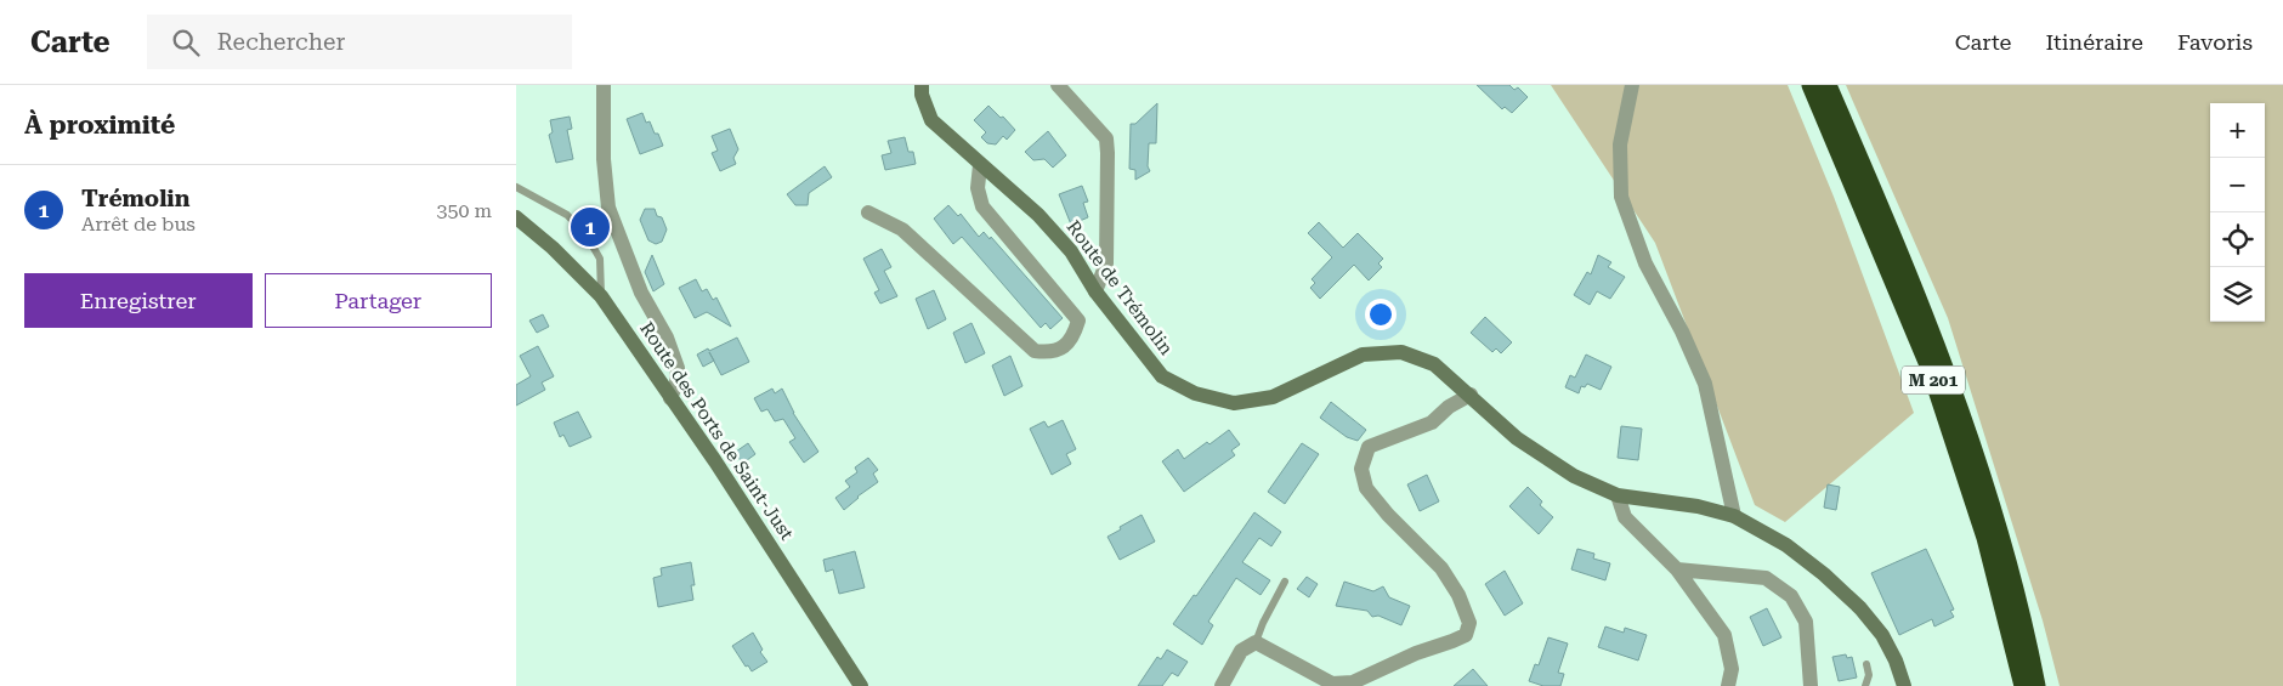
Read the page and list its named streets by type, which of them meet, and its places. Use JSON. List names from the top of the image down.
{
  "streets": {
    "highway": ["M 201"],
    "street": ["Route de Trémolin", "Route des Ports de Saint-Just"]
  },
  "page": {
    "header": "Carte",
    "search": "Rechercher",
    "nav": ["Carte", "Itinéraire", "Favoris"],
    "heading": "À proximité",
    "map_buttons": ["+", "−"],
    "list": [
      {
        "mark": "1",
        "name": "Trémolin",
        "note": "Arrêt de bus",
        "value": "350 m"
      }
    ],
    "pins": "1",
    "buttons": ["Enregistrer", "Partager"]
  }
}
